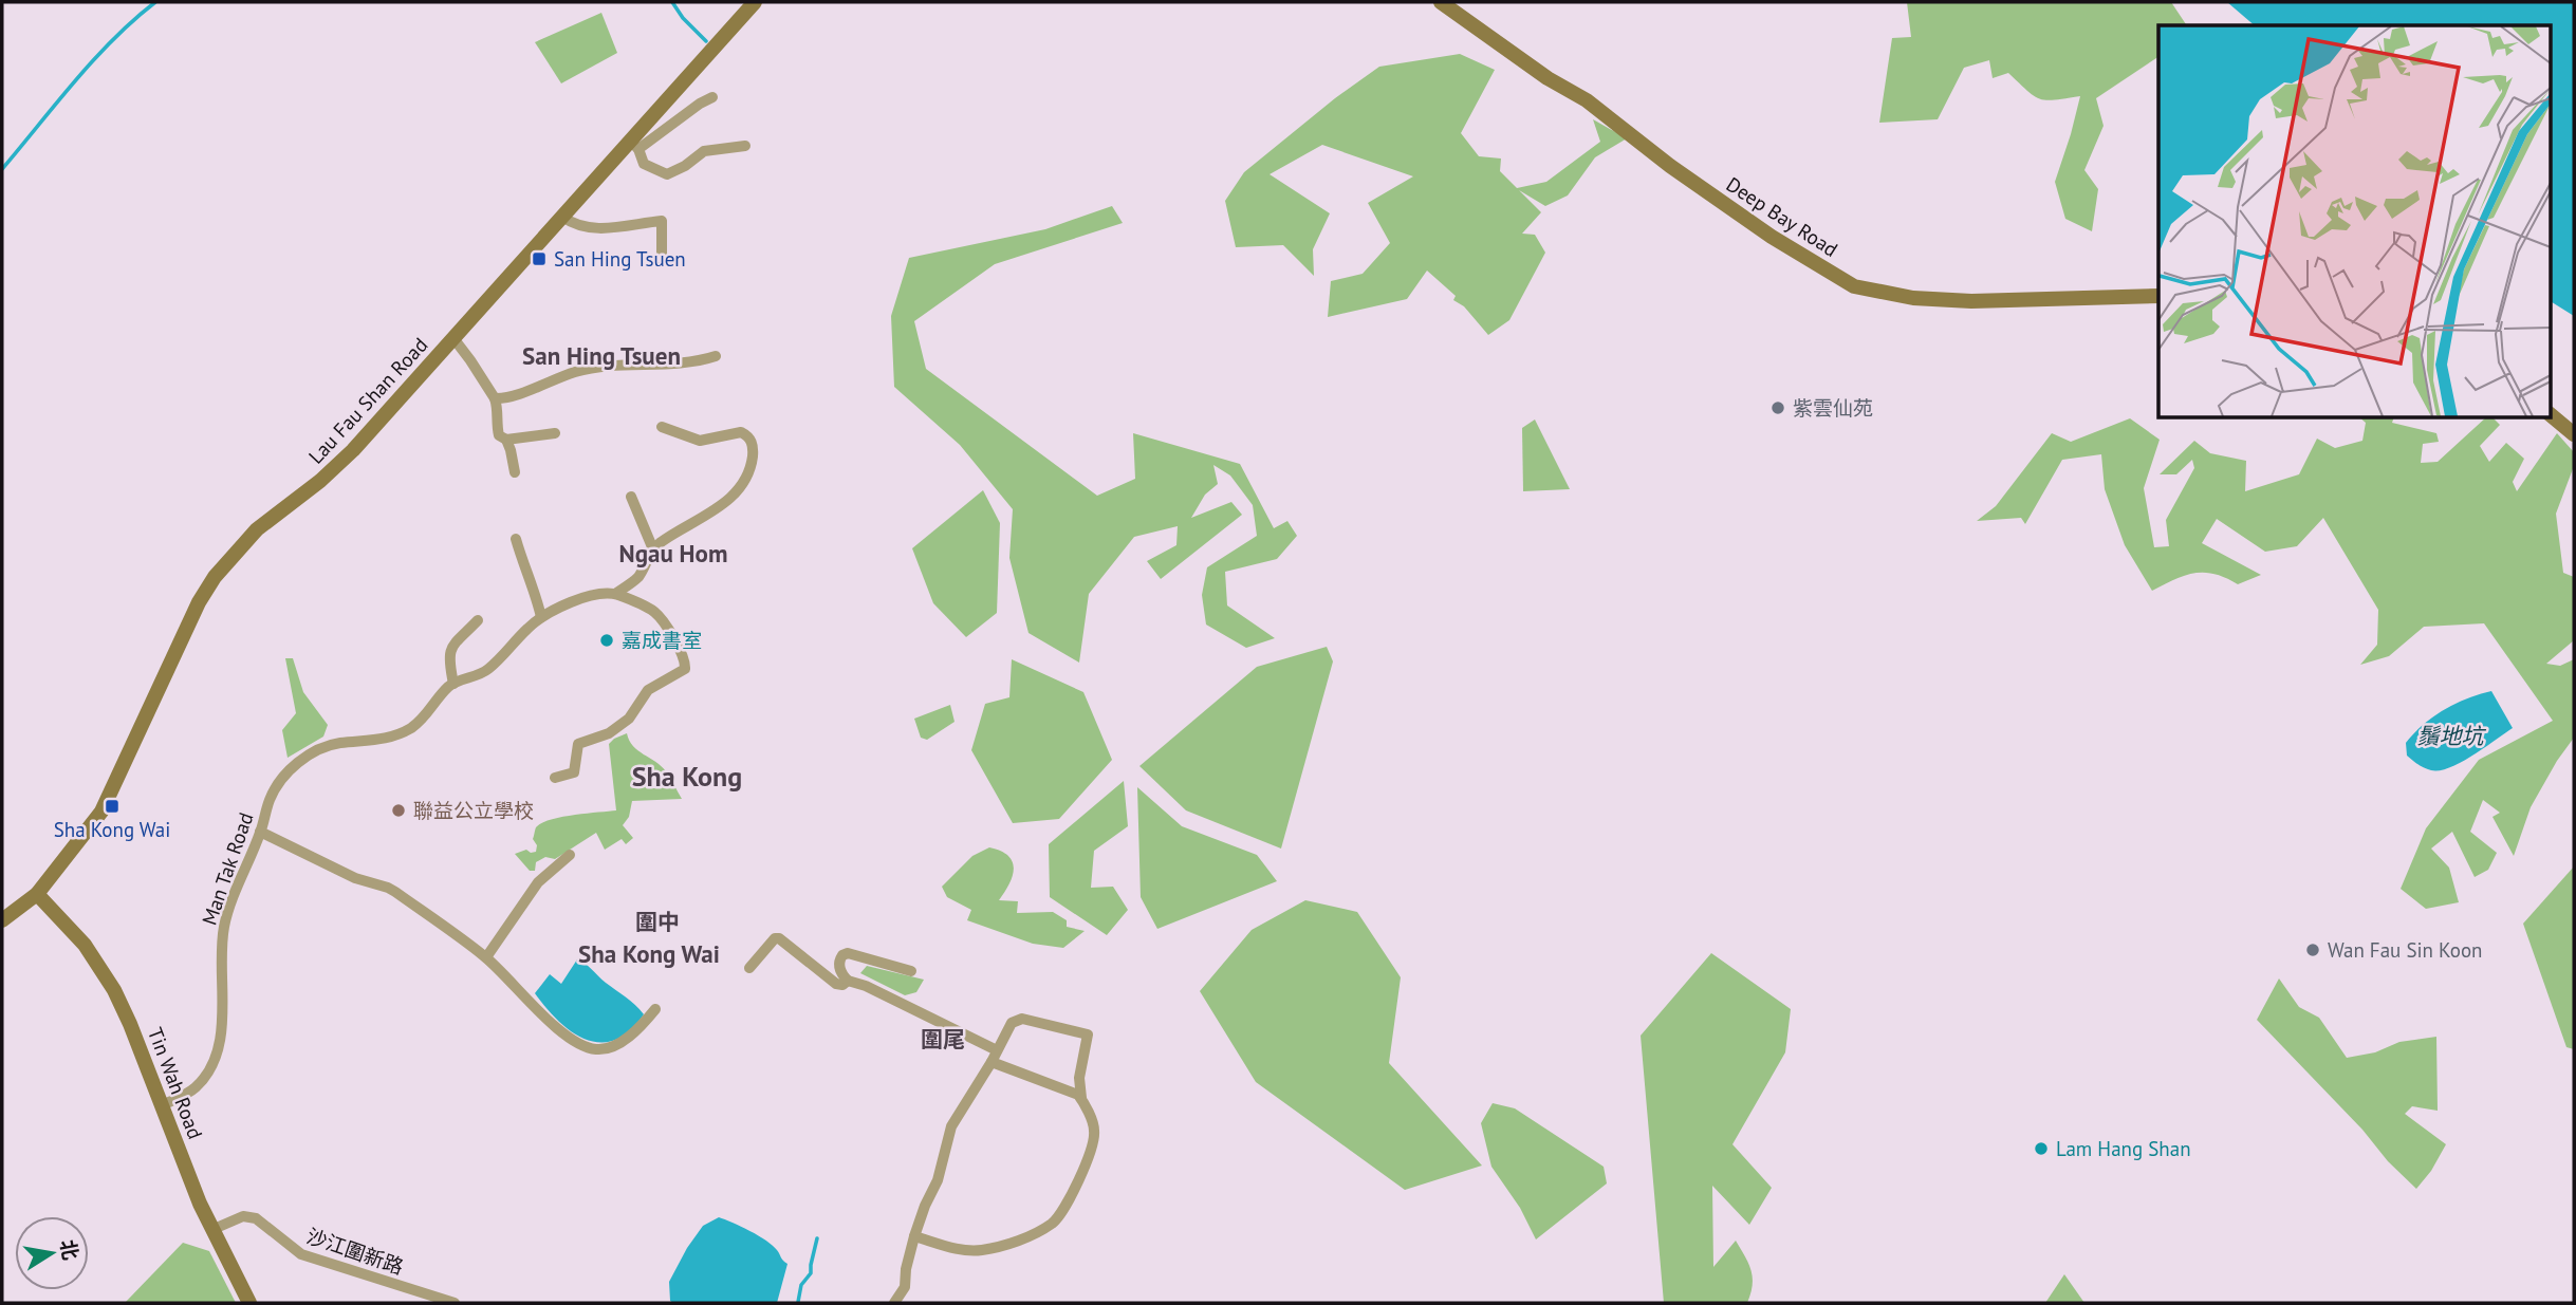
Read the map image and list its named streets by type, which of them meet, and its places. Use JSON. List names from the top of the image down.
{
  "streets": {
    "street": [
      "Deep Bay Road",
      "Lau Fau Shan Road",
      "Man Tak Road",
      "Tin Wah Road",
      "沙江圍新路"
    ]
  },
  "crossings": [
    ["Lau Fau Shan Road", "Tin Wah Road"],
    ["Man Tak Road", "Tin Wah Road"],
    ["Tin Wah Road", "沙江圍新路"]
  ],
  "districts": [
    "San Hing Tsuen",
    "Ngau Hom",
    "Sha Kong",
    "圍中",
    "Sha Kong Wai",
    "圍尾"
  ],
  "water": ["鬚地坑"],
  "places": {
    "transit": ["San Hing Tsuen", "Sha Kong Wai"],
    "other": [
      "紫雲仙苑",
      "嘉成書室",
      "聯益公立學校",
      "Wan Fau Sin Koon",
      "Lam Hang Shan"
    ]
  },
  "north": "right"
}
